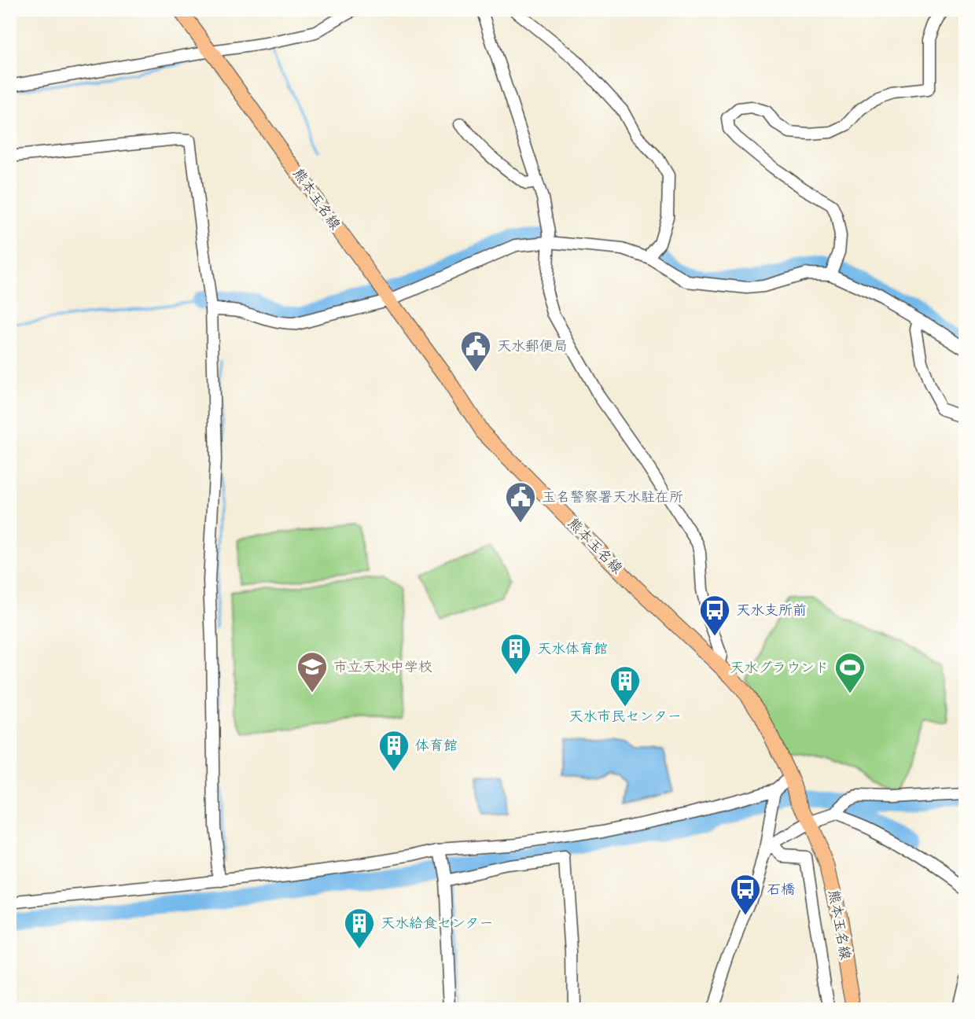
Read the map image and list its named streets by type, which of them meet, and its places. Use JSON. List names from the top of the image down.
{
  "streets": {
    "main road": ["熊本玉名線"]
  },
  "places": {
    "public building": ["天水郵便局", "玉名警察署天水駐在所"],
    "bus stop": ["天水支所前", "石橋"],
    "building": [
      "天水体育館",
      "天水市民センター",
      "体育館",
      "天水給食センター"
    ],
    "school or university": ["市立天水中学校"],
    "sports": ["天水グラウンド"]
  }
}
